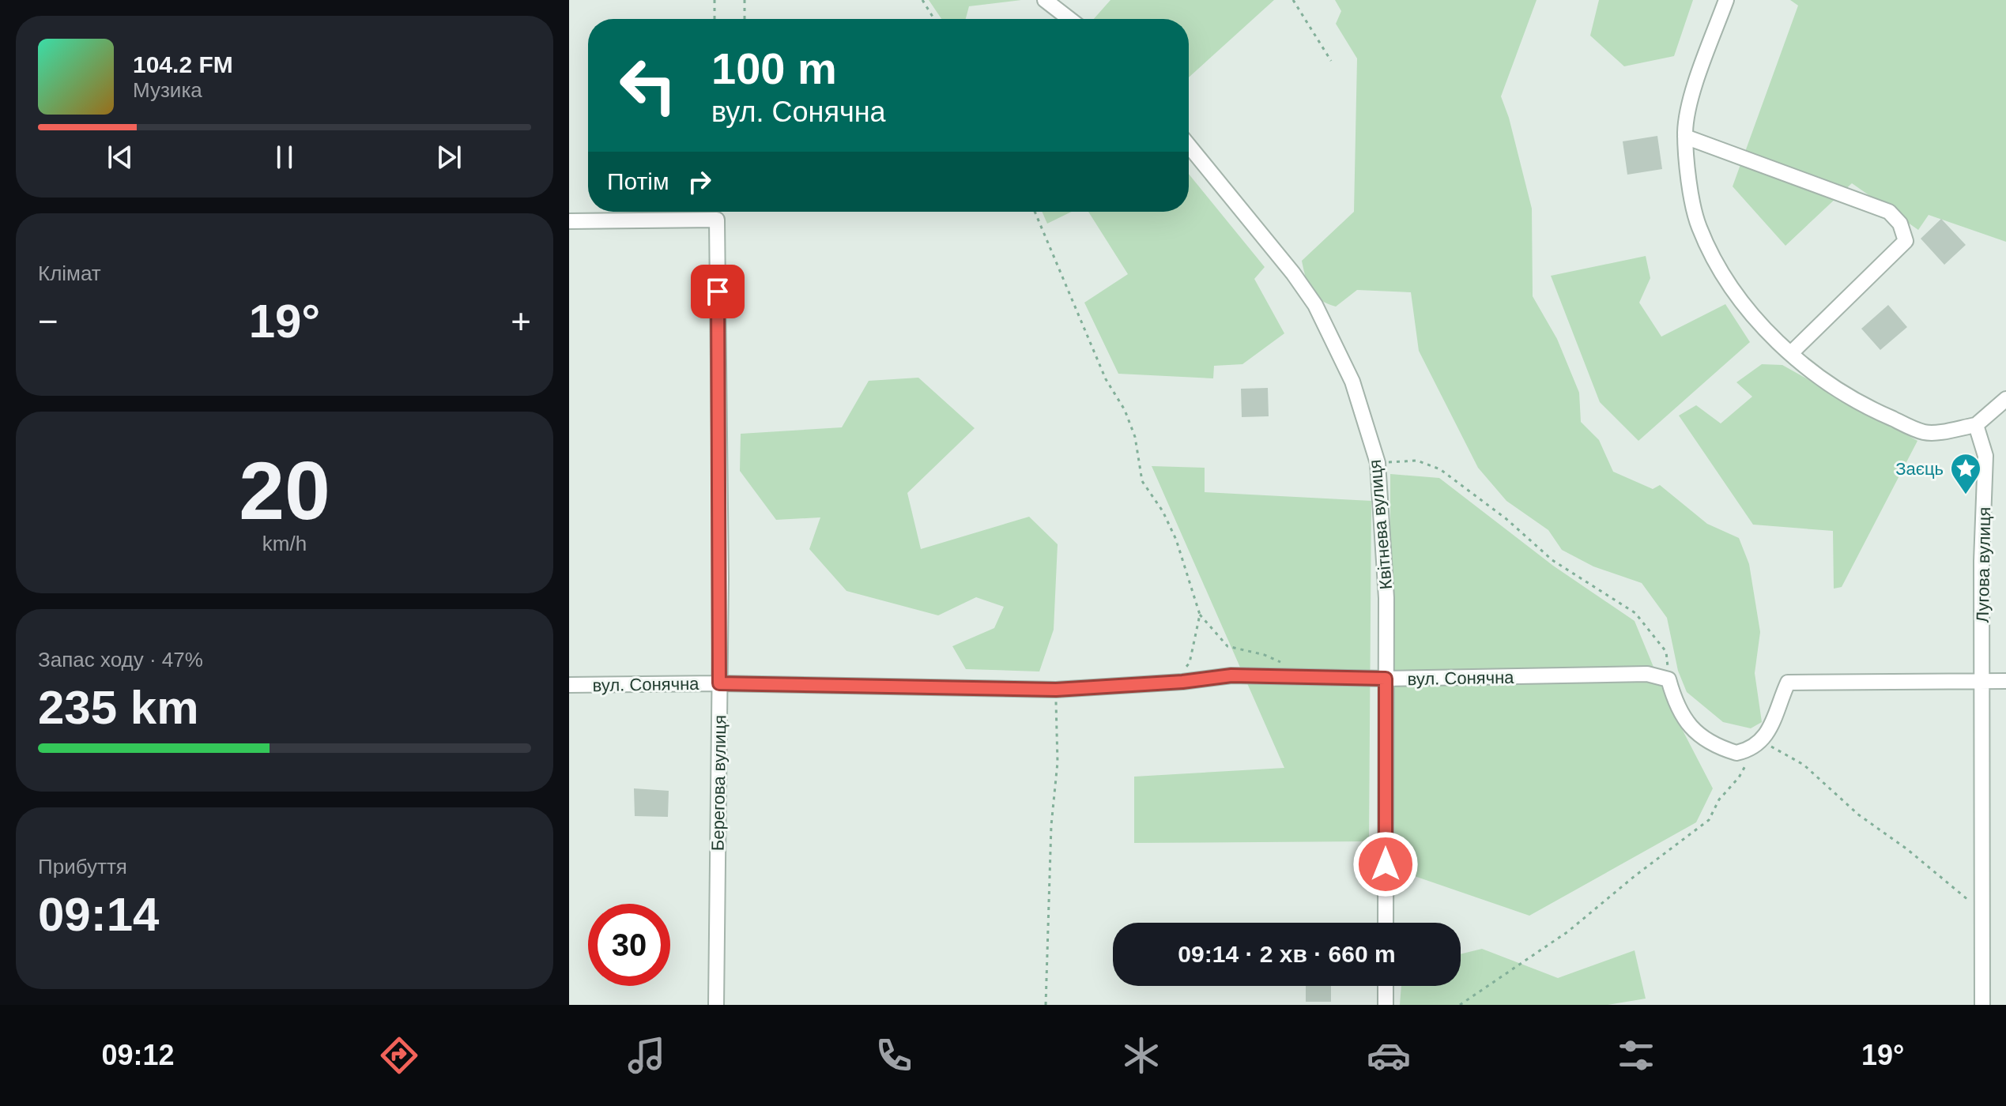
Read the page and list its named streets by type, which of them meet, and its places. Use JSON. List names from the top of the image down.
{
  "streets": {
    "street": [
      "Квітнева вулиця",
      "Лугова вулиця",
      "вул. Сонячна",
      "Берегова вулиця"
    ]
  },
  "crossings": [
    ["Квітнева вулиця", "вул. Сонячна"],
    ["вул. Сонячна", "Берегова вулиця"]
  ],
  "places": {
    "place": ["Заєць"]
  },
  "page": {
    "turn": ["100 m", "вул. Сонячна"],
    "song": ["104.2 FM", "Музика"],
    "then": "Потім",
    "tile": [
      "Клімат",
      ["20", "km/h"],
      ["Запас ходу · 47%", "235 km"],
      ["Прибуття", "09:14"]
    ],
    "heat": ["−", "19°", "+"],
    "limit": "30",
    "trip": "09:14 · 2 хв · 660 m",
    "tabs": ["09:12", "19°"]
  }
}
